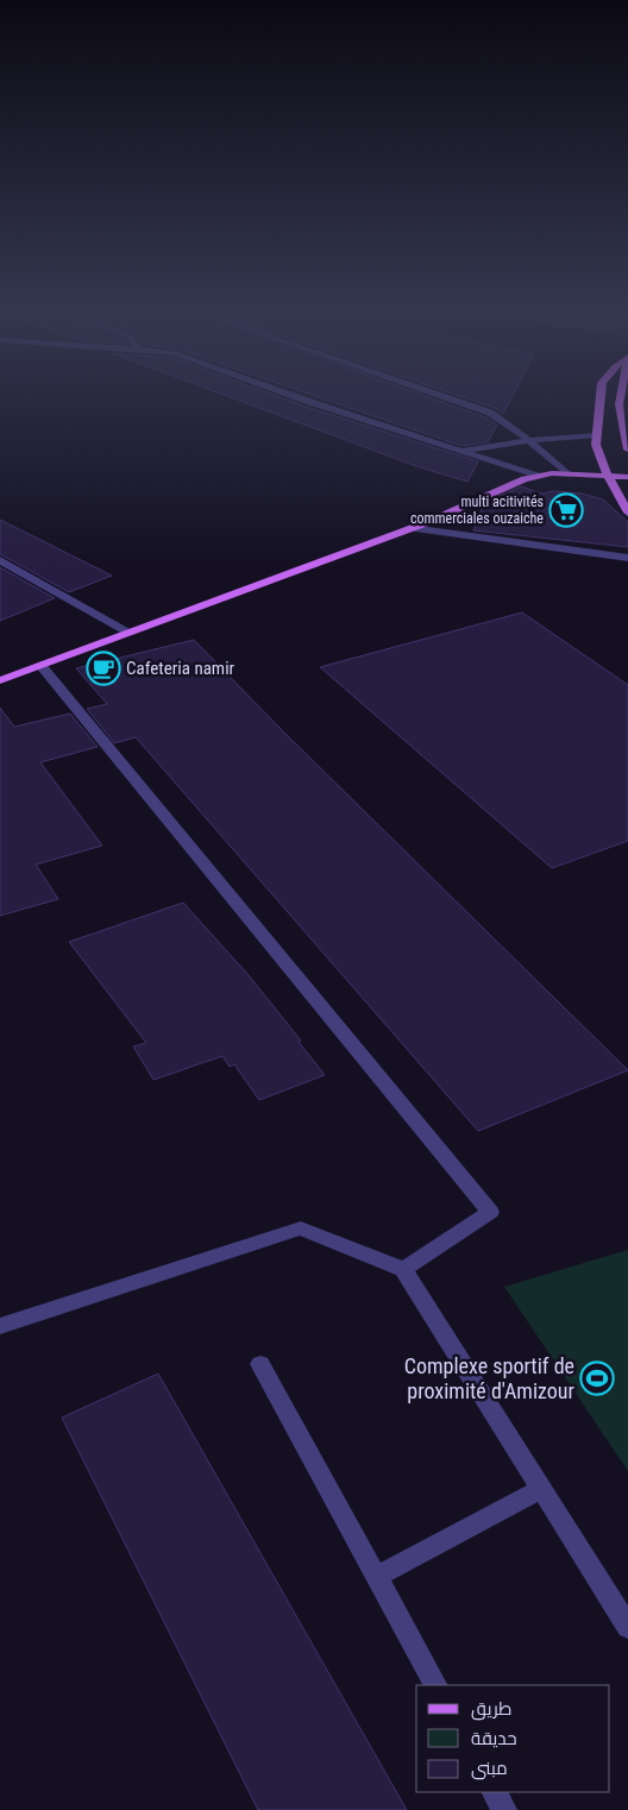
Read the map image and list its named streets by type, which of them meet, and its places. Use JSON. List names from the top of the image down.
{
  "places": {
    "supermarket": ["multi acitivités commerciales ouzaiche"],
    "cafe": ["Cafeteria namir"],
    "sports": ["Complexe sportif de proximité d'Amizour"]
  },
  "legend": ["طريق", "حديقة", "مبنى"]
}
